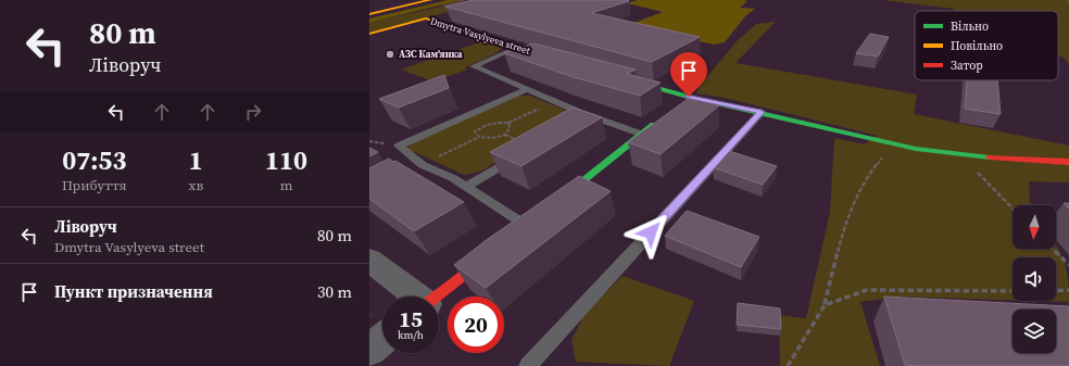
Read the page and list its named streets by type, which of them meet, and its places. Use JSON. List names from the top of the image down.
{
  "streets": {
    "street": ["Dmytra Vasylyeva street"]
  },
  "places": ["АЗС Кам'янка"],
  "legend": ["Вільно", "Повільно", "Затор"],
  "north": "bottom",
  "page": {
    "turn": ["80 m", "Ліворуч"],
    "eta": [
      "07:53",
      "Прибуття",
      "1",
      "хв",
      "110",
      "m"
    ],
    "list": [
      {
        "name": "Ліворуч",
        "note": "Dmytra Vasylyeva street",
        "value": "80 m"
      },
      {
        "name": "Пункт призначення",
        "value": "30 m"
      }
    ],
    "speed": "15 km/h",
    "limit": "20"
  }
}
